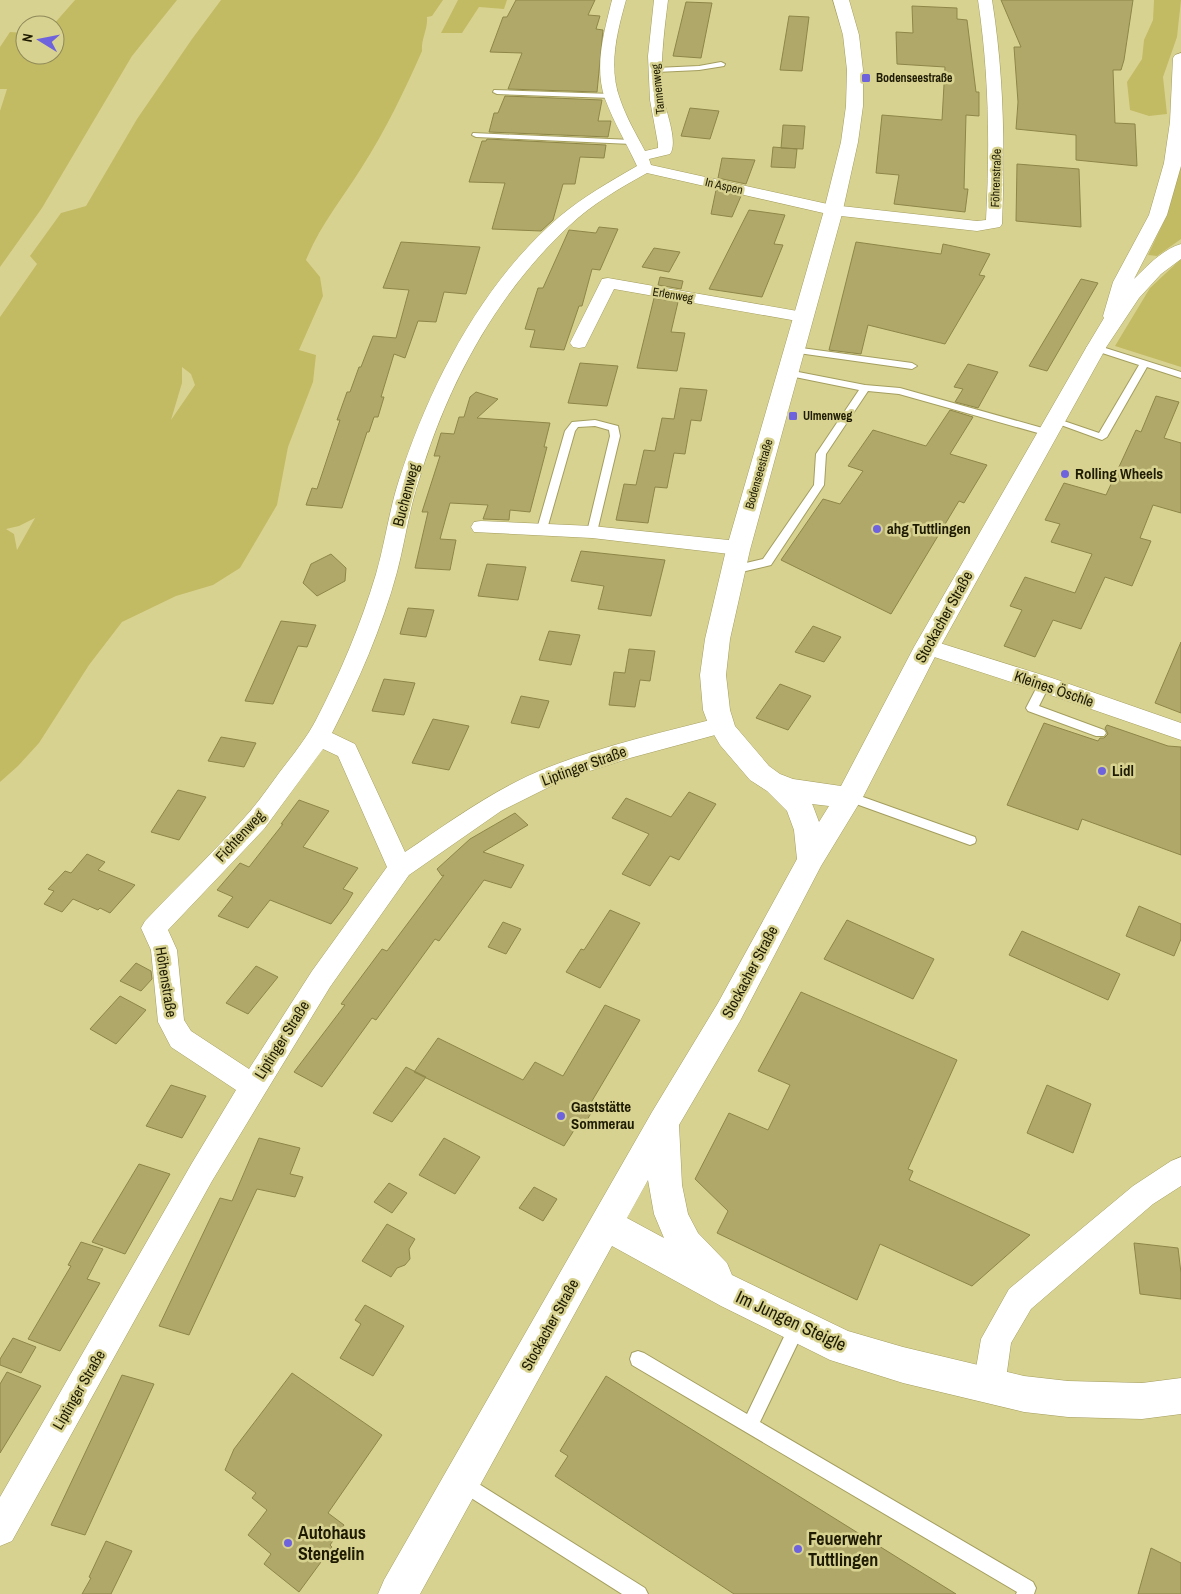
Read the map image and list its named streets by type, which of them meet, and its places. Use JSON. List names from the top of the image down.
{
  "streets": {
    "street": [
      "Tannenweg",
      "Föhrenstraße",
      "In Aspen",
      "Erlenweg",
      "Bodenseestraße",
      "Buchenweg",
      "Stockacher Straße",
      "Kleines Öschle",
      "Liptinger Straße",
      "Fichtenweg",
      "Höhenstraße",
      "Im Jungen Steigle"
    ]
  },
  "crossings": [
    ["Tannenweg", "In Aspen"],
    ["Tannenweg", "Buchenweg"],
    ["Föhrenstraße", "In Aspen"],
    ["Föhrenstraße", "Bodenseestraße"],
    ["In Aspen", "Bodenseestraße"],
    ["In Aspen", "Buchenweg"],
    ["Erlenweg", "Bodenseestraße"],
    ["Bodenseestraße", "Liptinger Straße"],
    ["Buchenweg", "Fichtenweg"],
    ["Stockacher Straße", "Kleines Öschle"],
    ["Stockacher Straße", "Im Jungen Steigle"],
    ["Liptinger Straße", "Höhenstraße"],
    ["Fichtenweg", "Höhenstraße"]
  ],
  "places": {
    "transit": ["Bodenseestraße", "Ulmenweg"],
    "other": [
      "Rolling Wheels",
      "ahg Tuttlingen",
      "Lidl",
      "Gaststätte Sommerau",
      "Autohaus Stengelin",
      "Feuerwehr Tuttlingen"
    ]
  },
  "north": "left"
}
